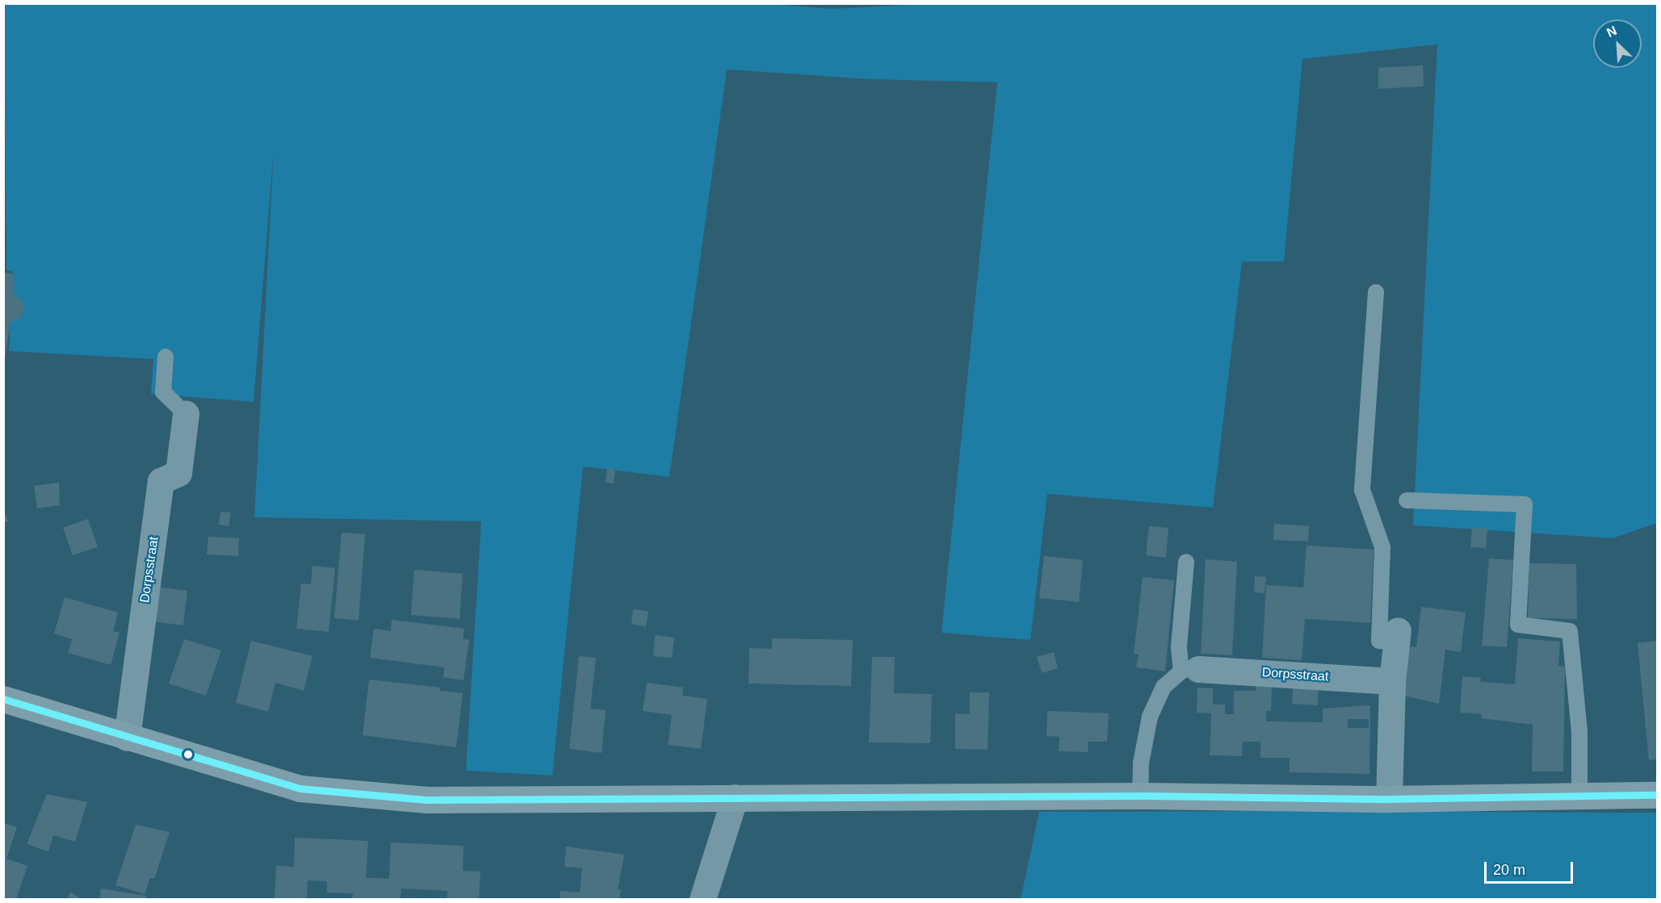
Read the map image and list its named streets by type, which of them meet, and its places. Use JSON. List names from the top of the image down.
{
  "streets": {
    "street": ["Dorpsstraat"]
  },
  "scale_bar": "20 m",
  "north": "top left"
}
